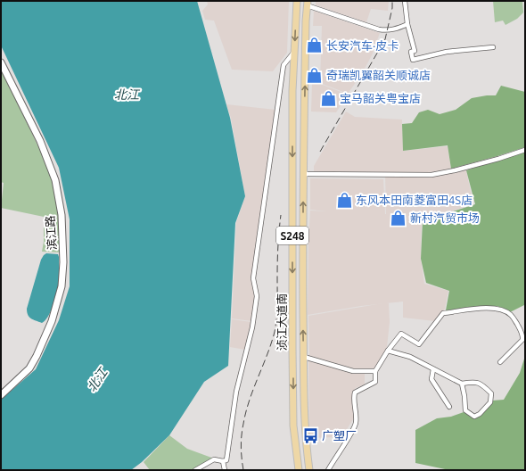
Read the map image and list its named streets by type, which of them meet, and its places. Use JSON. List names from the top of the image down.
{
  "streets": {
    "main road": ["S248", "浈江大道南"],
    "street": ["滨江路"]
  },
  "water": ["北江"],
  "places": {
    "shop": [
      "长安汽车·皮卡",
      "奇瑞凯翼韶关顺诚店",
      "宝马韶关粤宝店",
      "东风本田南菱富田4S店",
      "新村汽贸市场"
    ],
    "bus stop": ["广塑厂"]
  }
}
